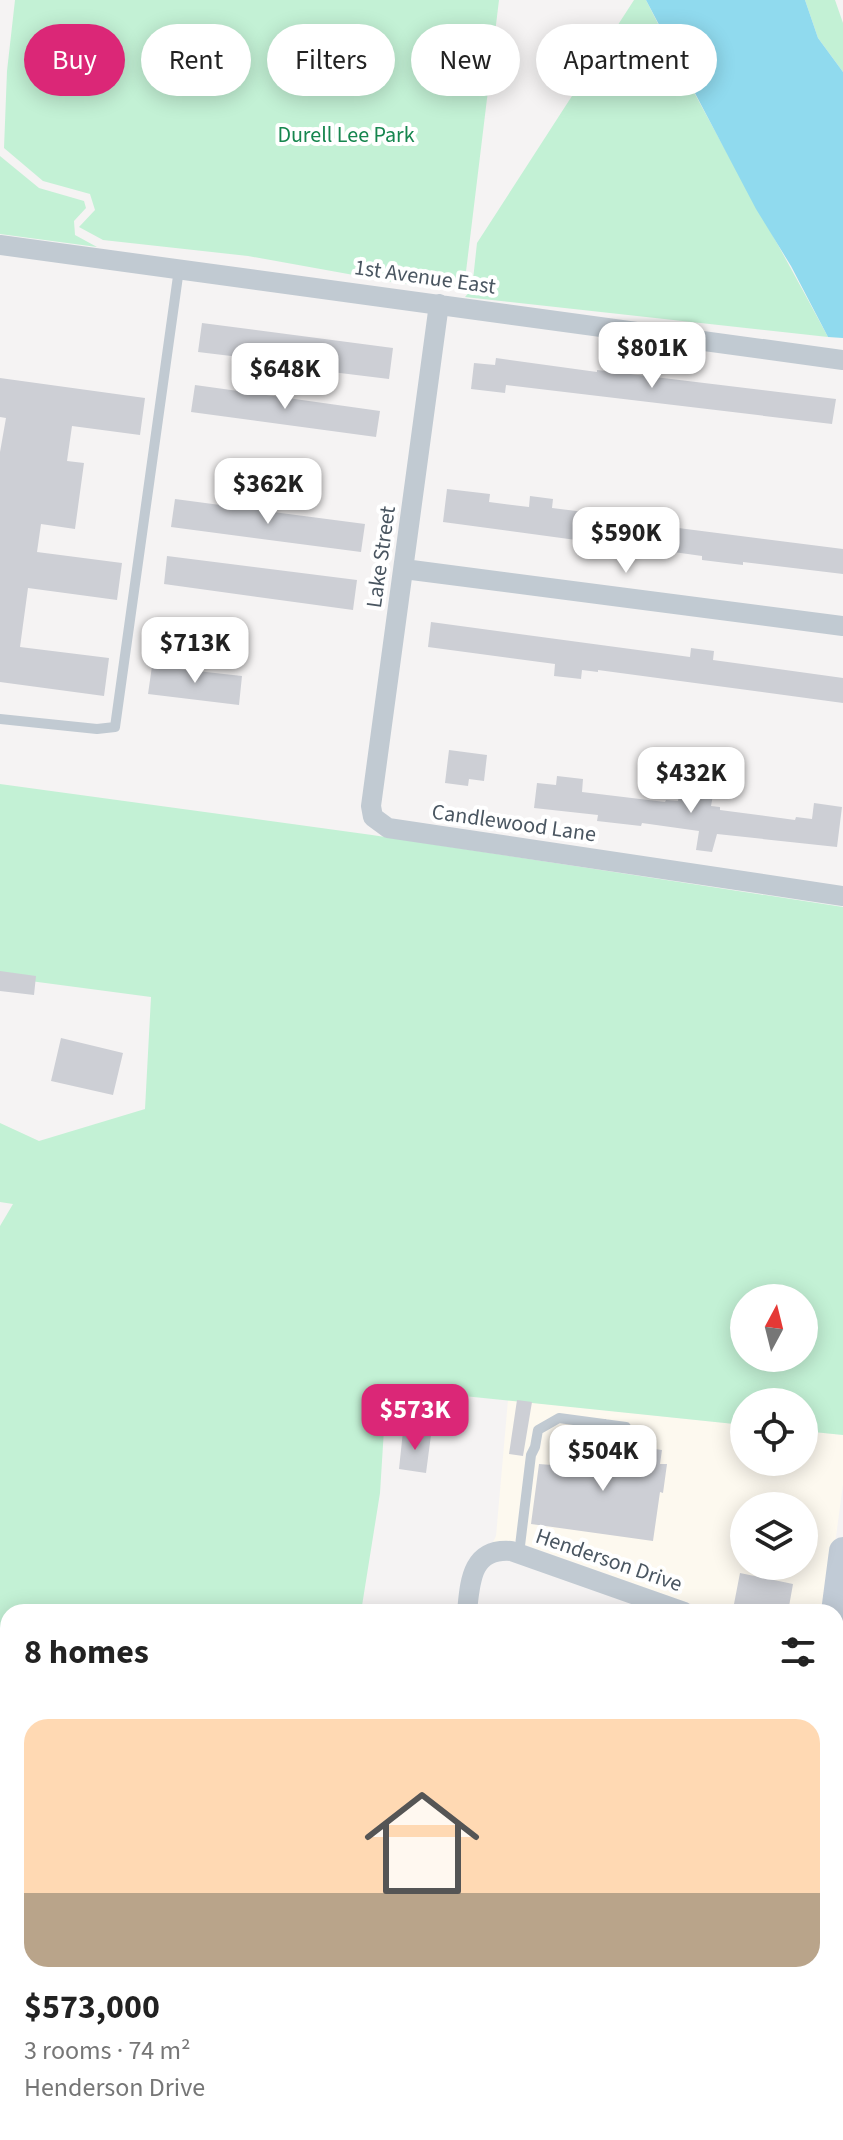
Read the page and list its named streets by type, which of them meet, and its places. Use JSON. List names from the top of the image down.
{
  "streets": {
    "street": [
      "1st Avenue East",
      "Lake Street",
      "Candlewood Lane",
      "Henderson Drive"
    ]
  },
  "crossings": [
    ["1st Avenue East", "Lake Street"],
    ["Lake Street", "Candlewood Lane"]
  ],
  "parks": ["Durell Lee Park"],
  "north": "top",
  "page": {
    "chip": [
      "Buy",
      "Rent",
      "Filters",
      "New",
      "Apartment"
    ],
    "price": [
      "$801K",
      "$648K",
      "$362K",
      "$590K",
      "$713K",
      "$432K",
      "$573K",
      "$504K"
    ],
    "heading": "8 homes",
    "list": [
      {
        "name": "$573,000",
        "note": "3 rooms · 74 m² · Henderson Drive"
      }
    ]
  }
}
